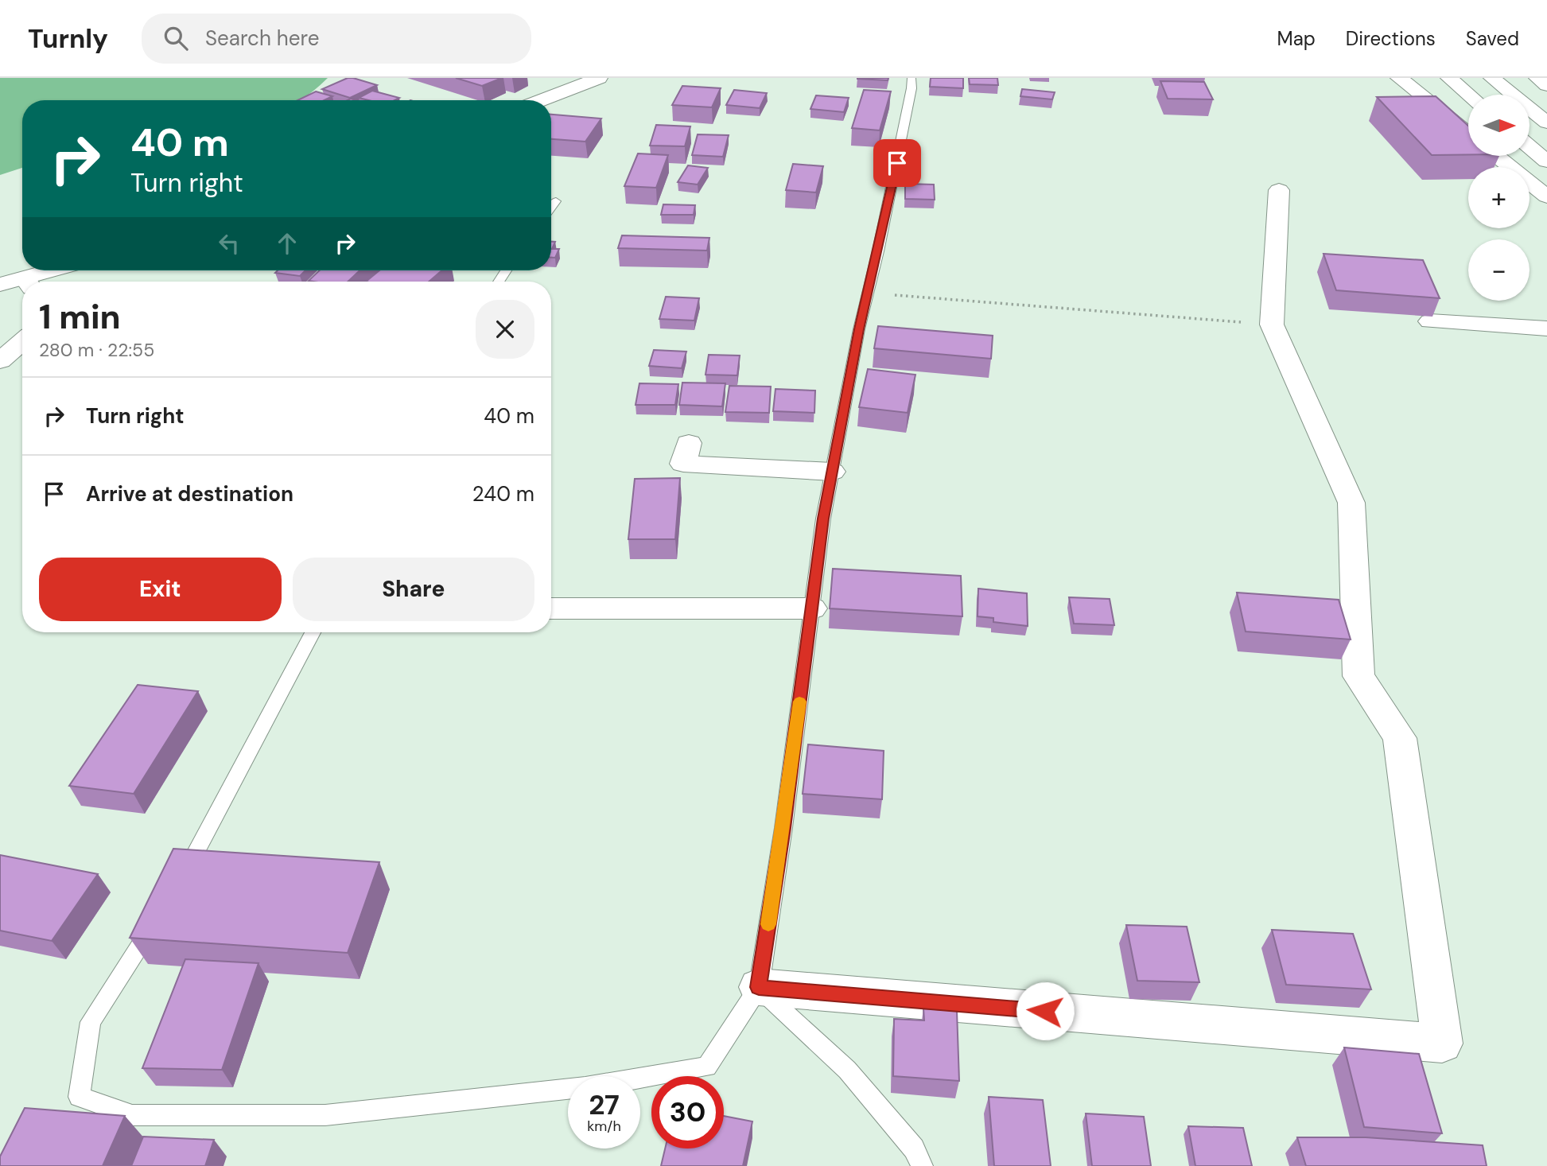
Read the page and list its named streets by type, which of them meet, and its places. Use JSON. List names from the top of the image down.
{
  "north": "right",
  "page": {
    "header": "Turnly",
    "search": "Search here",
    "nav": ["Map", "Directions", "Saved"],
    "map_buttons": ["+", "−"],
    "turn": ["40 m", "Turn right"],
    "heading": ["1 min", "280 m · 22:55"],
    "list": [
      {
        "name": "Turn right",
        "value": "40 m"
      },
      {
        "name": "Arrive at destination",
        "value": "240 m"
      }
    ],
    "buttons": ["Exit", "Share"],
    "speed": "27 km/h",
    "limit": "30"
  }
}
